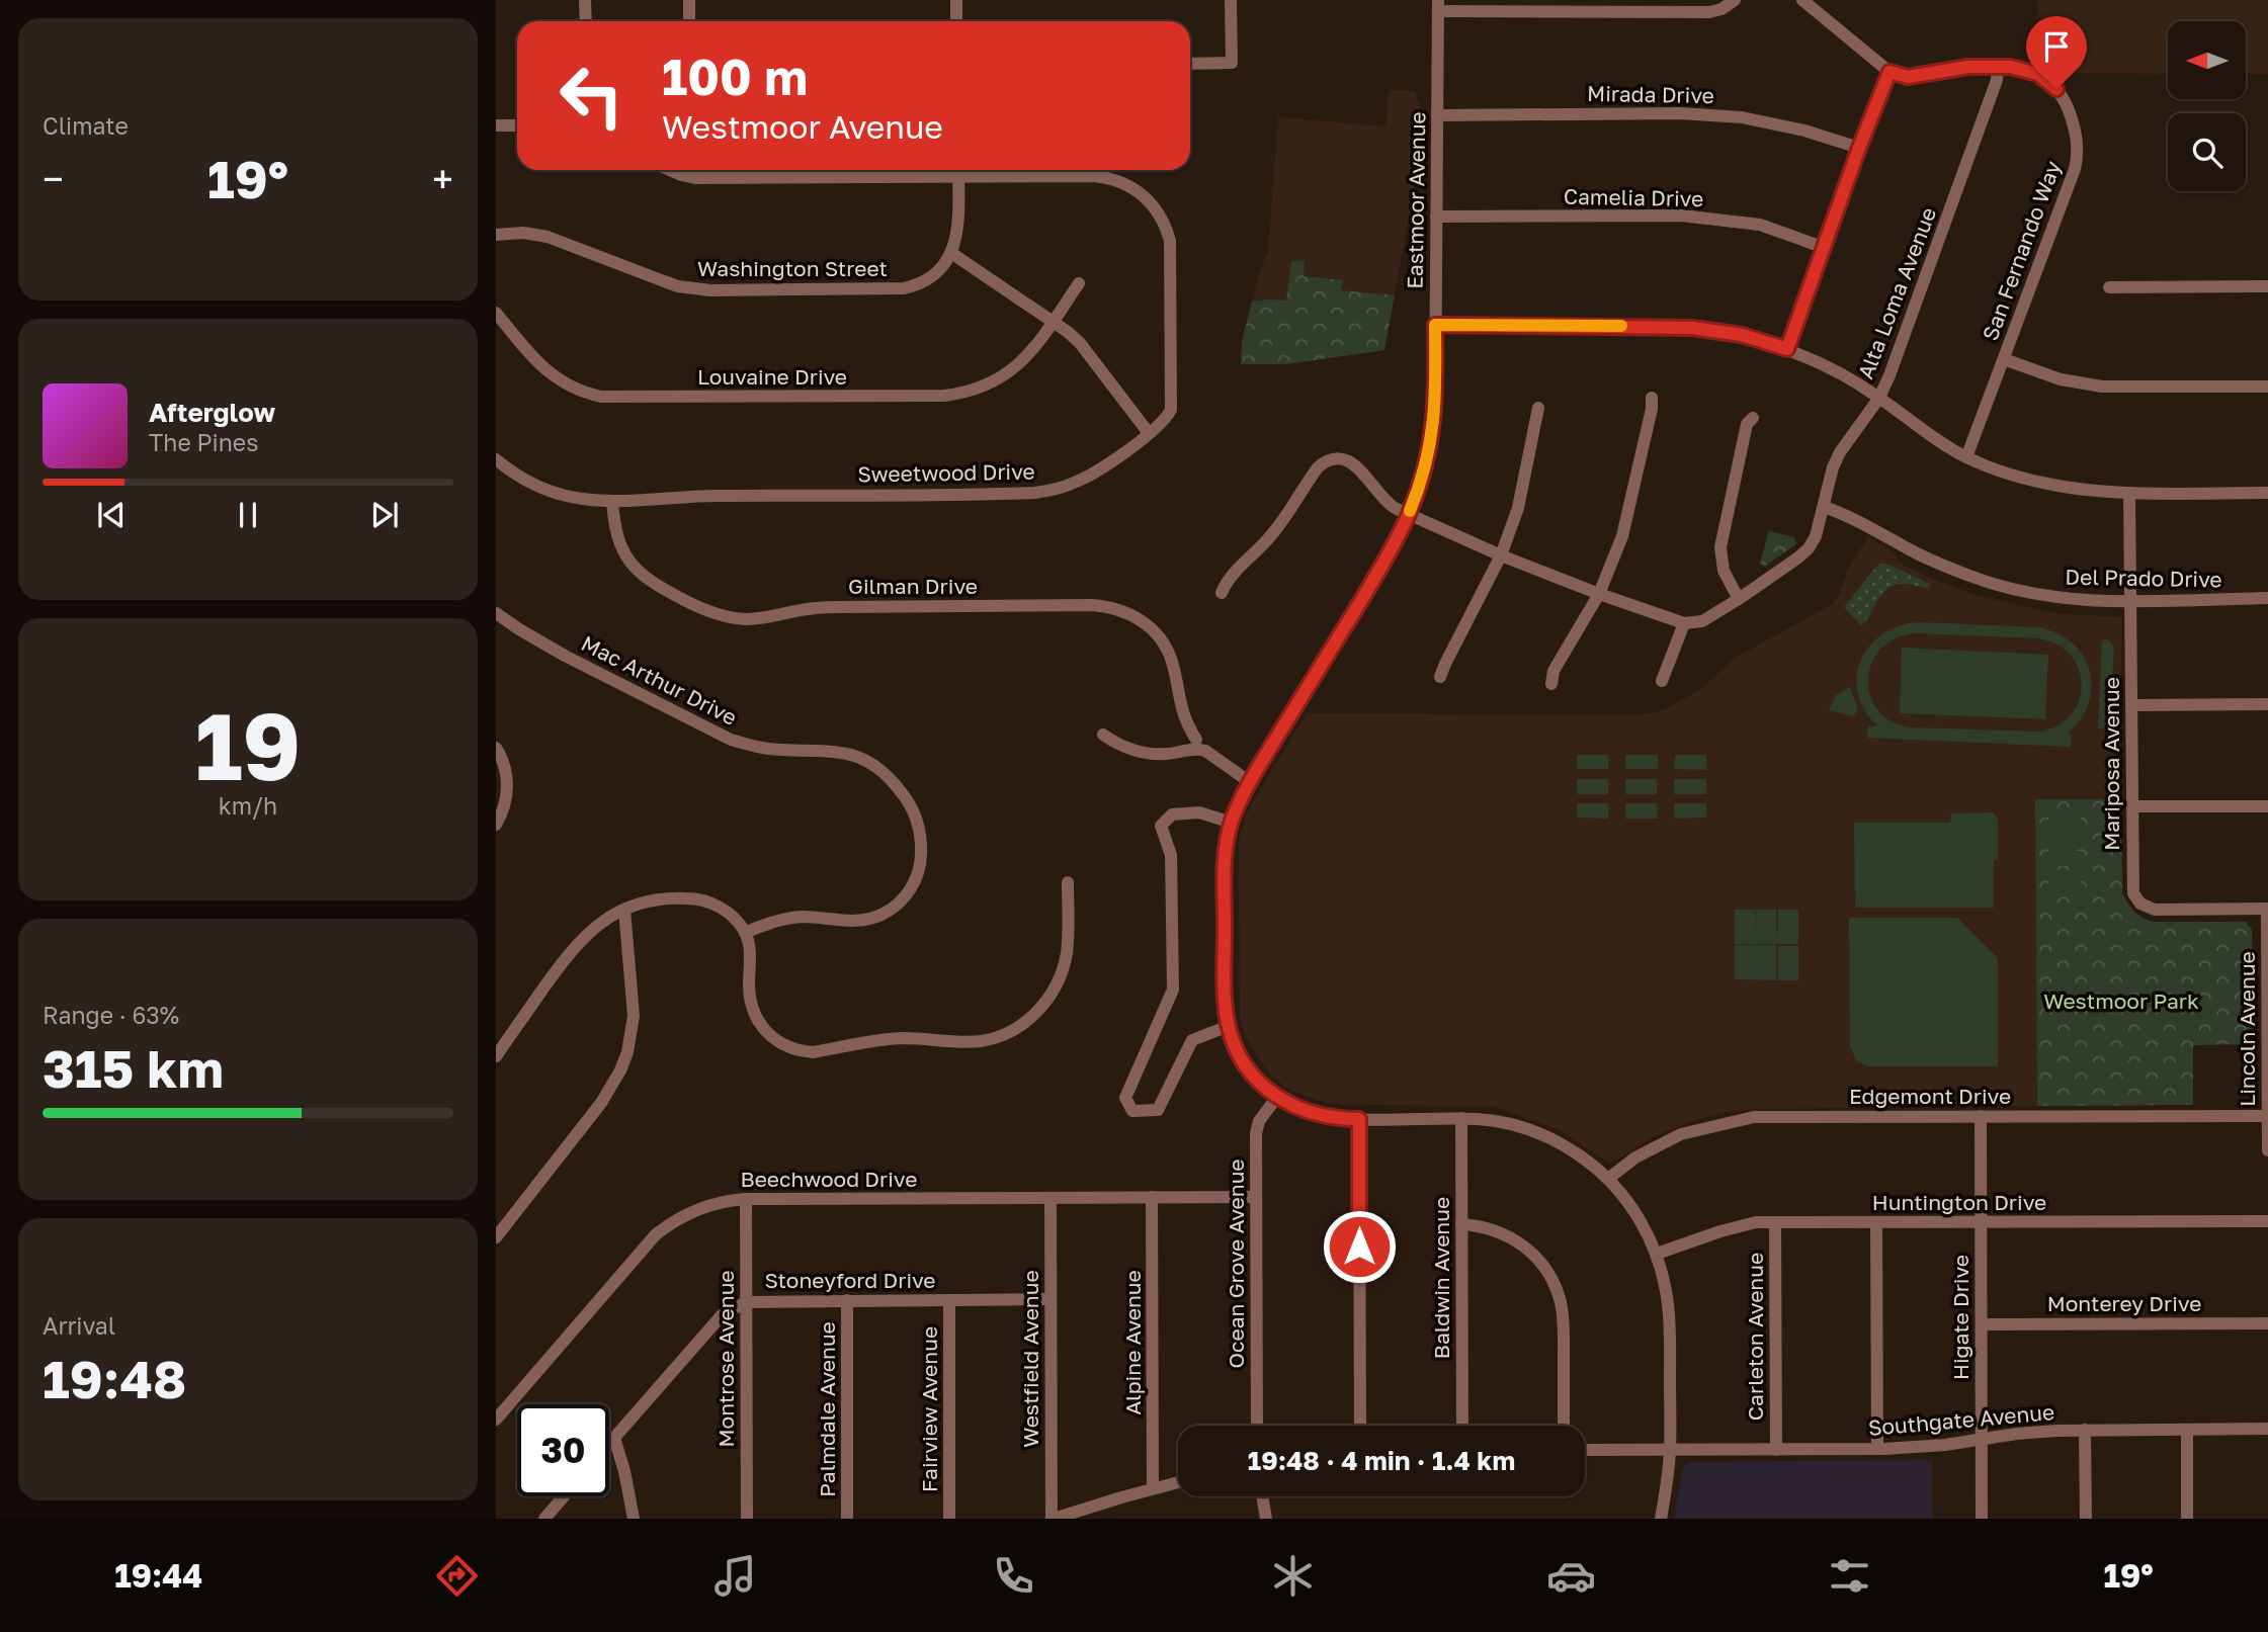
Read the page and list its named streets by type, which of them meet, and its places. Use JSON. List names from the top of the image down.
{
  "streets": {
    "street": [
      "Mirada Drive",
      "Camelia Drive",
      "Eastmoor Avenue",
      "San Fernando Way",
      "Washington Street",
      "Alta Loma Avenue",
      "Louvaine Drive",
      "Sweetwood Drive",
      "Del Prado Drive",
      "Gilman Drive",
      "Mac Arthur Drive",
      "Mariposa Avenue",
      "Lincoln Avenue",
      "Edgemont Drive",
      "Beechwood Drive",
      "Huntington Drive",
      "Ocean Grove Avenue",
      "Baldwin Avenue",
      "Stoneyford Drive",
      "Monterey Drive",
      "Higate Drive",
      "Carleton Avenue",
      "Alpine Avenue",
      "Montrose Avenue",
      "Westfield Avenue",
      "Palmdale Avenue",
      "Fairview Avenue",
      "Southgate Avenue"
    ]
  },
  "crossings": [
    ["Mirada Drive", "Eastmoor Avenue"],
    ["Camelia Drive", "Eastmoor Avenue"],
    ["Eastmoor Avenue", "Edgemont Drive"],
    ["Eastmoor Avenue", "Huntington Drive"],
    ["Eastmoor Avenue", "Ocean Grove Avenue"],
    ["Eastmoor Avenue", "Baldwin Avenue"],
    ["Eastmoor Avenue", "Southgate Avenue"],
    ["San Fernando Way", "Alta Loma Avenue"],
    ["Alta Loma Avenue", "Del Prado Drive"],
    ["Sweetwood Drive", "Gilman Drive"],
    ["Del Prado Drive", "Mariposa Avenue"],
    ["Mariposa Avenue", "Lincoln Avenue"],
    ["Lincoln Avenue", "Edgemont Drive"],
    ["Edgemont Drive", "Higate Drive"],
    ["Beechwood Drive", "Ocean Grove Avenue"],
    ["Beechwood Drive", "Alpine Avenue"],
    ["Beechwood Drive", "Montrose Avenue"],
    ["Beechwood Drive", "Westfield Avenue"],
    ["Huntington Drive", "Higate Drive"],
    ["Huntington Drive", "Carleton Avenue"],
    ["Stoneyford Drive", "Montrose Avenue"],
    ["Stoneyford Drive", "Westfield Avenue"],
    ["Stoneyford Drive", "Palmdale Avenue"],
    ["Stoneyford Drive", "Fairview Avenue"],
    ["Monterey Drive", "Higate Drive"],
    ["Higate Drive", "Southgate Avenue"],
    ["Carleton Avenue", "Southgate Avenue"]
  ],
  "parks": ["Westmoor Park"],
  "north": "left",
  "page": {
    "tile": [
      "Climate",
      ["19", "km/h"],
      ["Range · 63%", "315 km"],
      ["Arrival", "19:48"]
    ],
    "turn": ["100 m", "Westmoor Avenue"],
    "heat": ["−", "19°", "+"],
    "song": ["Afterglow", "The Pines"],
    "limit": "30",
    "trip": "19:48 · 4 min · 1.4 km",
    "tabs": ["19:44", "19°"]
  }
}
